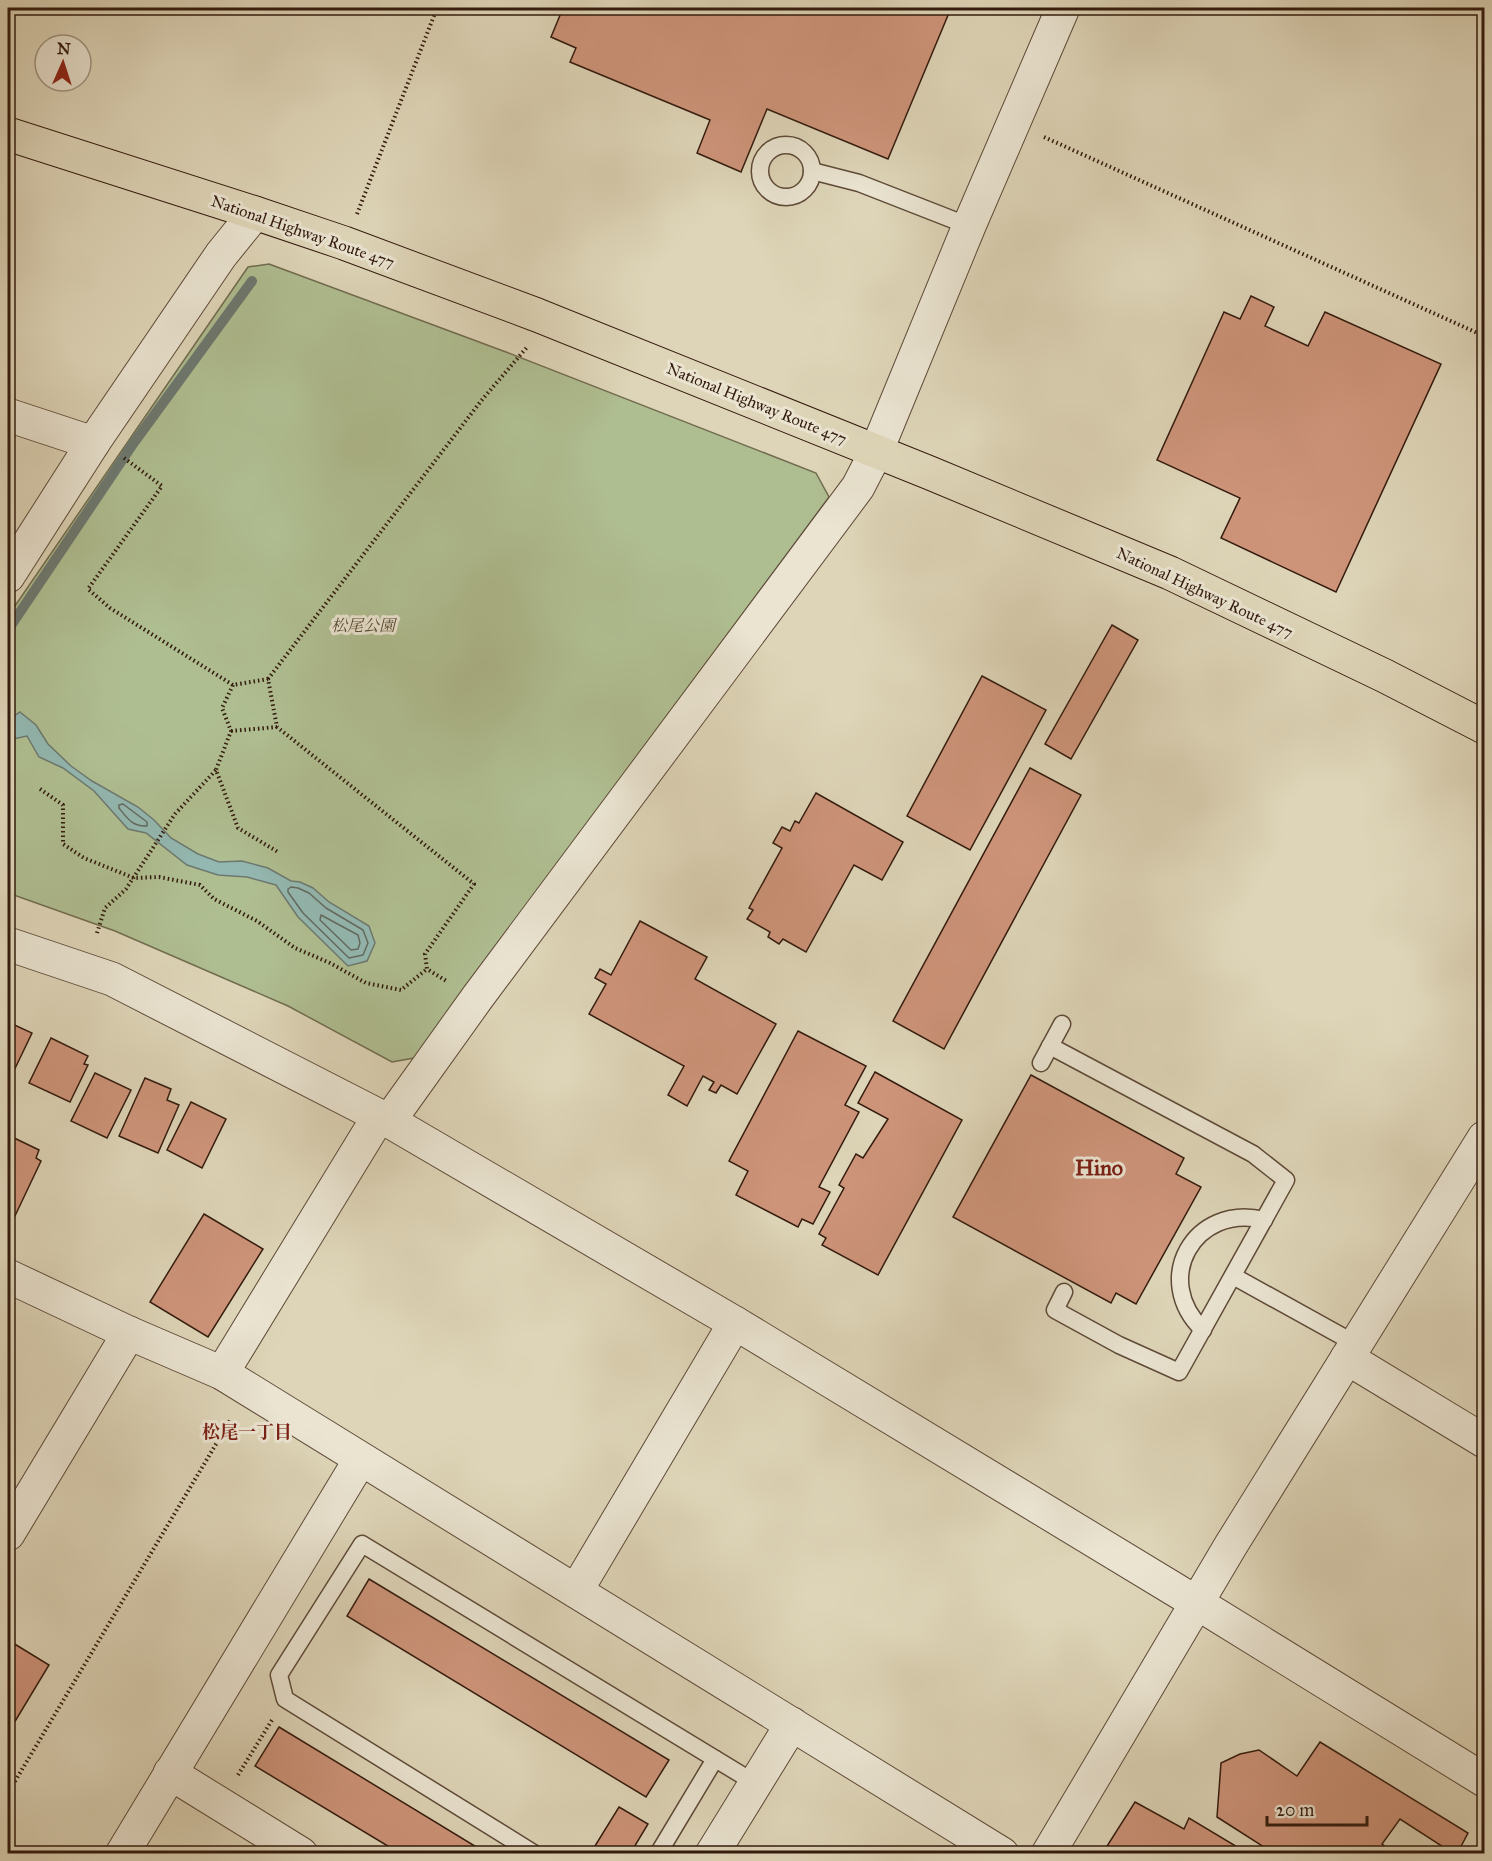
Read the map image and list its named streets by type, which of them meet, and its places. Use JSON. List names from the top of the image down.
{
  "streets": {
    "highway": ["National Highway Route 477"]
  },
  "districts": ["Hino", "松尾一丁目"],
  "parks": ["松尾公園"],
  "scale_bar": "20 m",
  "north": "top"
}
